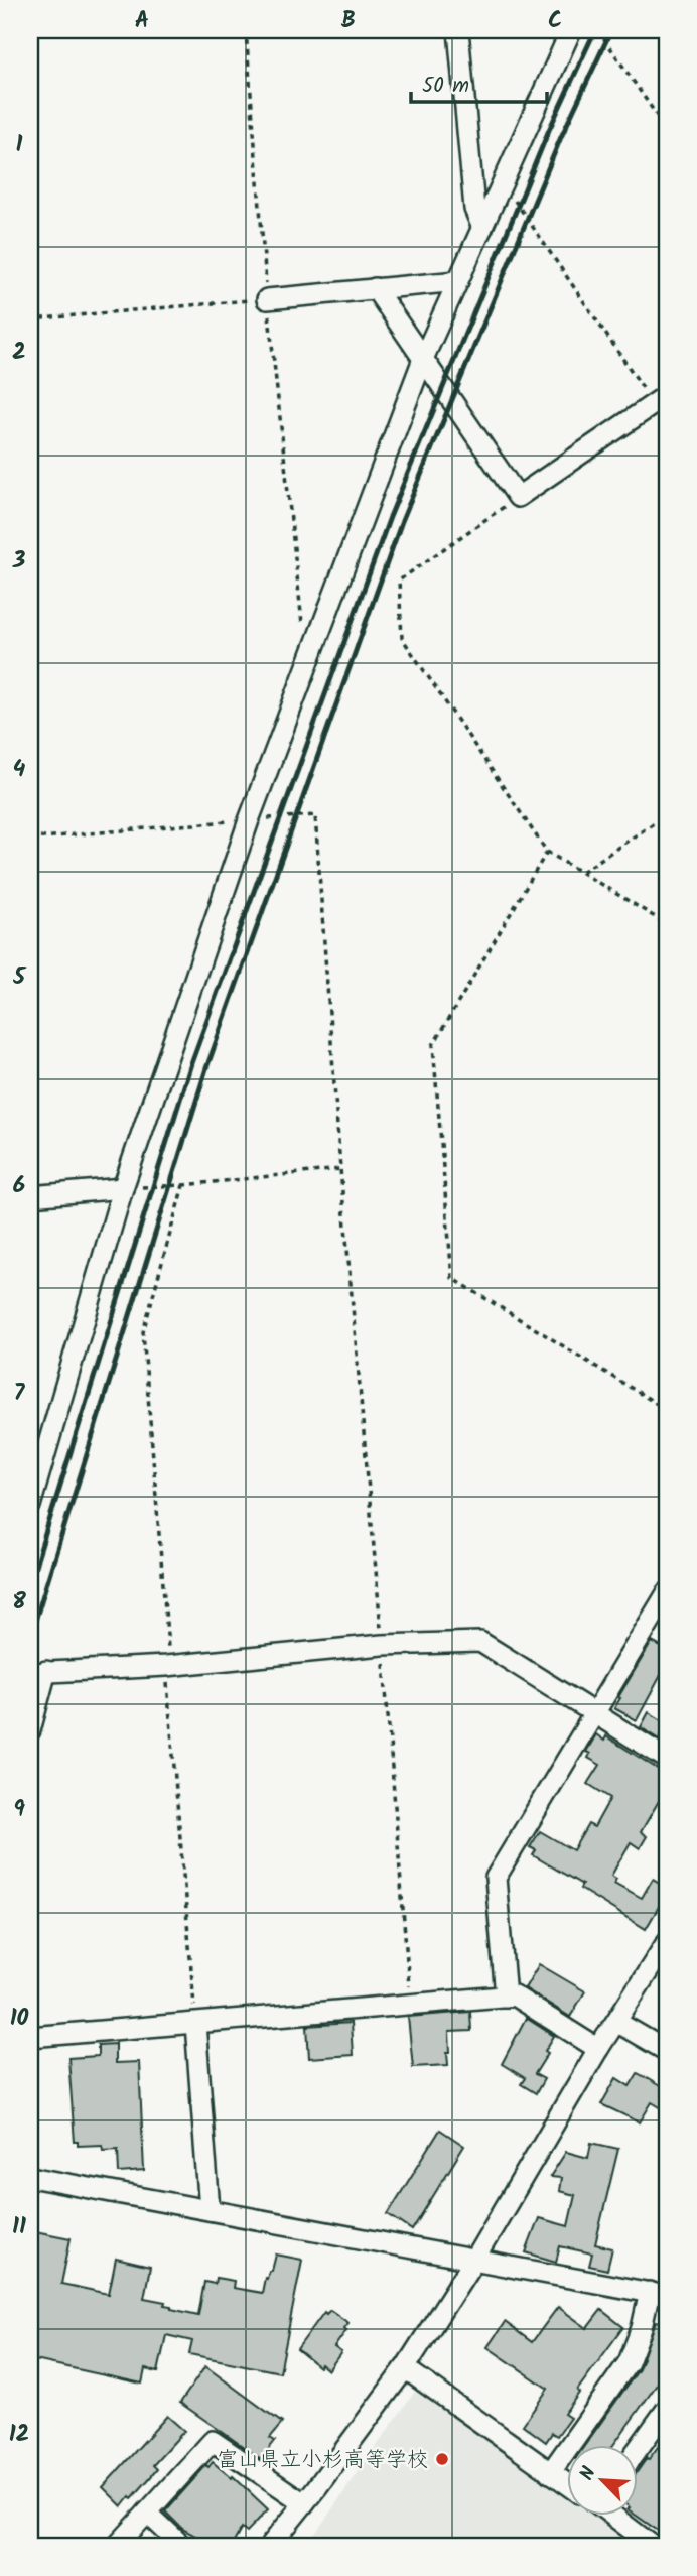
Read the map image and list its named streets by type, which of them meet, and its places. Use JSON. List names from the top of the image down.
{
  "places": ["富山県立小杉高等学校"],
  "scale_bar": "50 m",
  "north": "top left",
  "grid": {
    "columns": ["A", "B", "C"],
    "rows": [
      "1",
      "2",
      "3",
      "4",
      "5",
      "6",
      "7",
      "8",
      "9",
      "10",
      "11",
      "12"
    ]
  }
}
